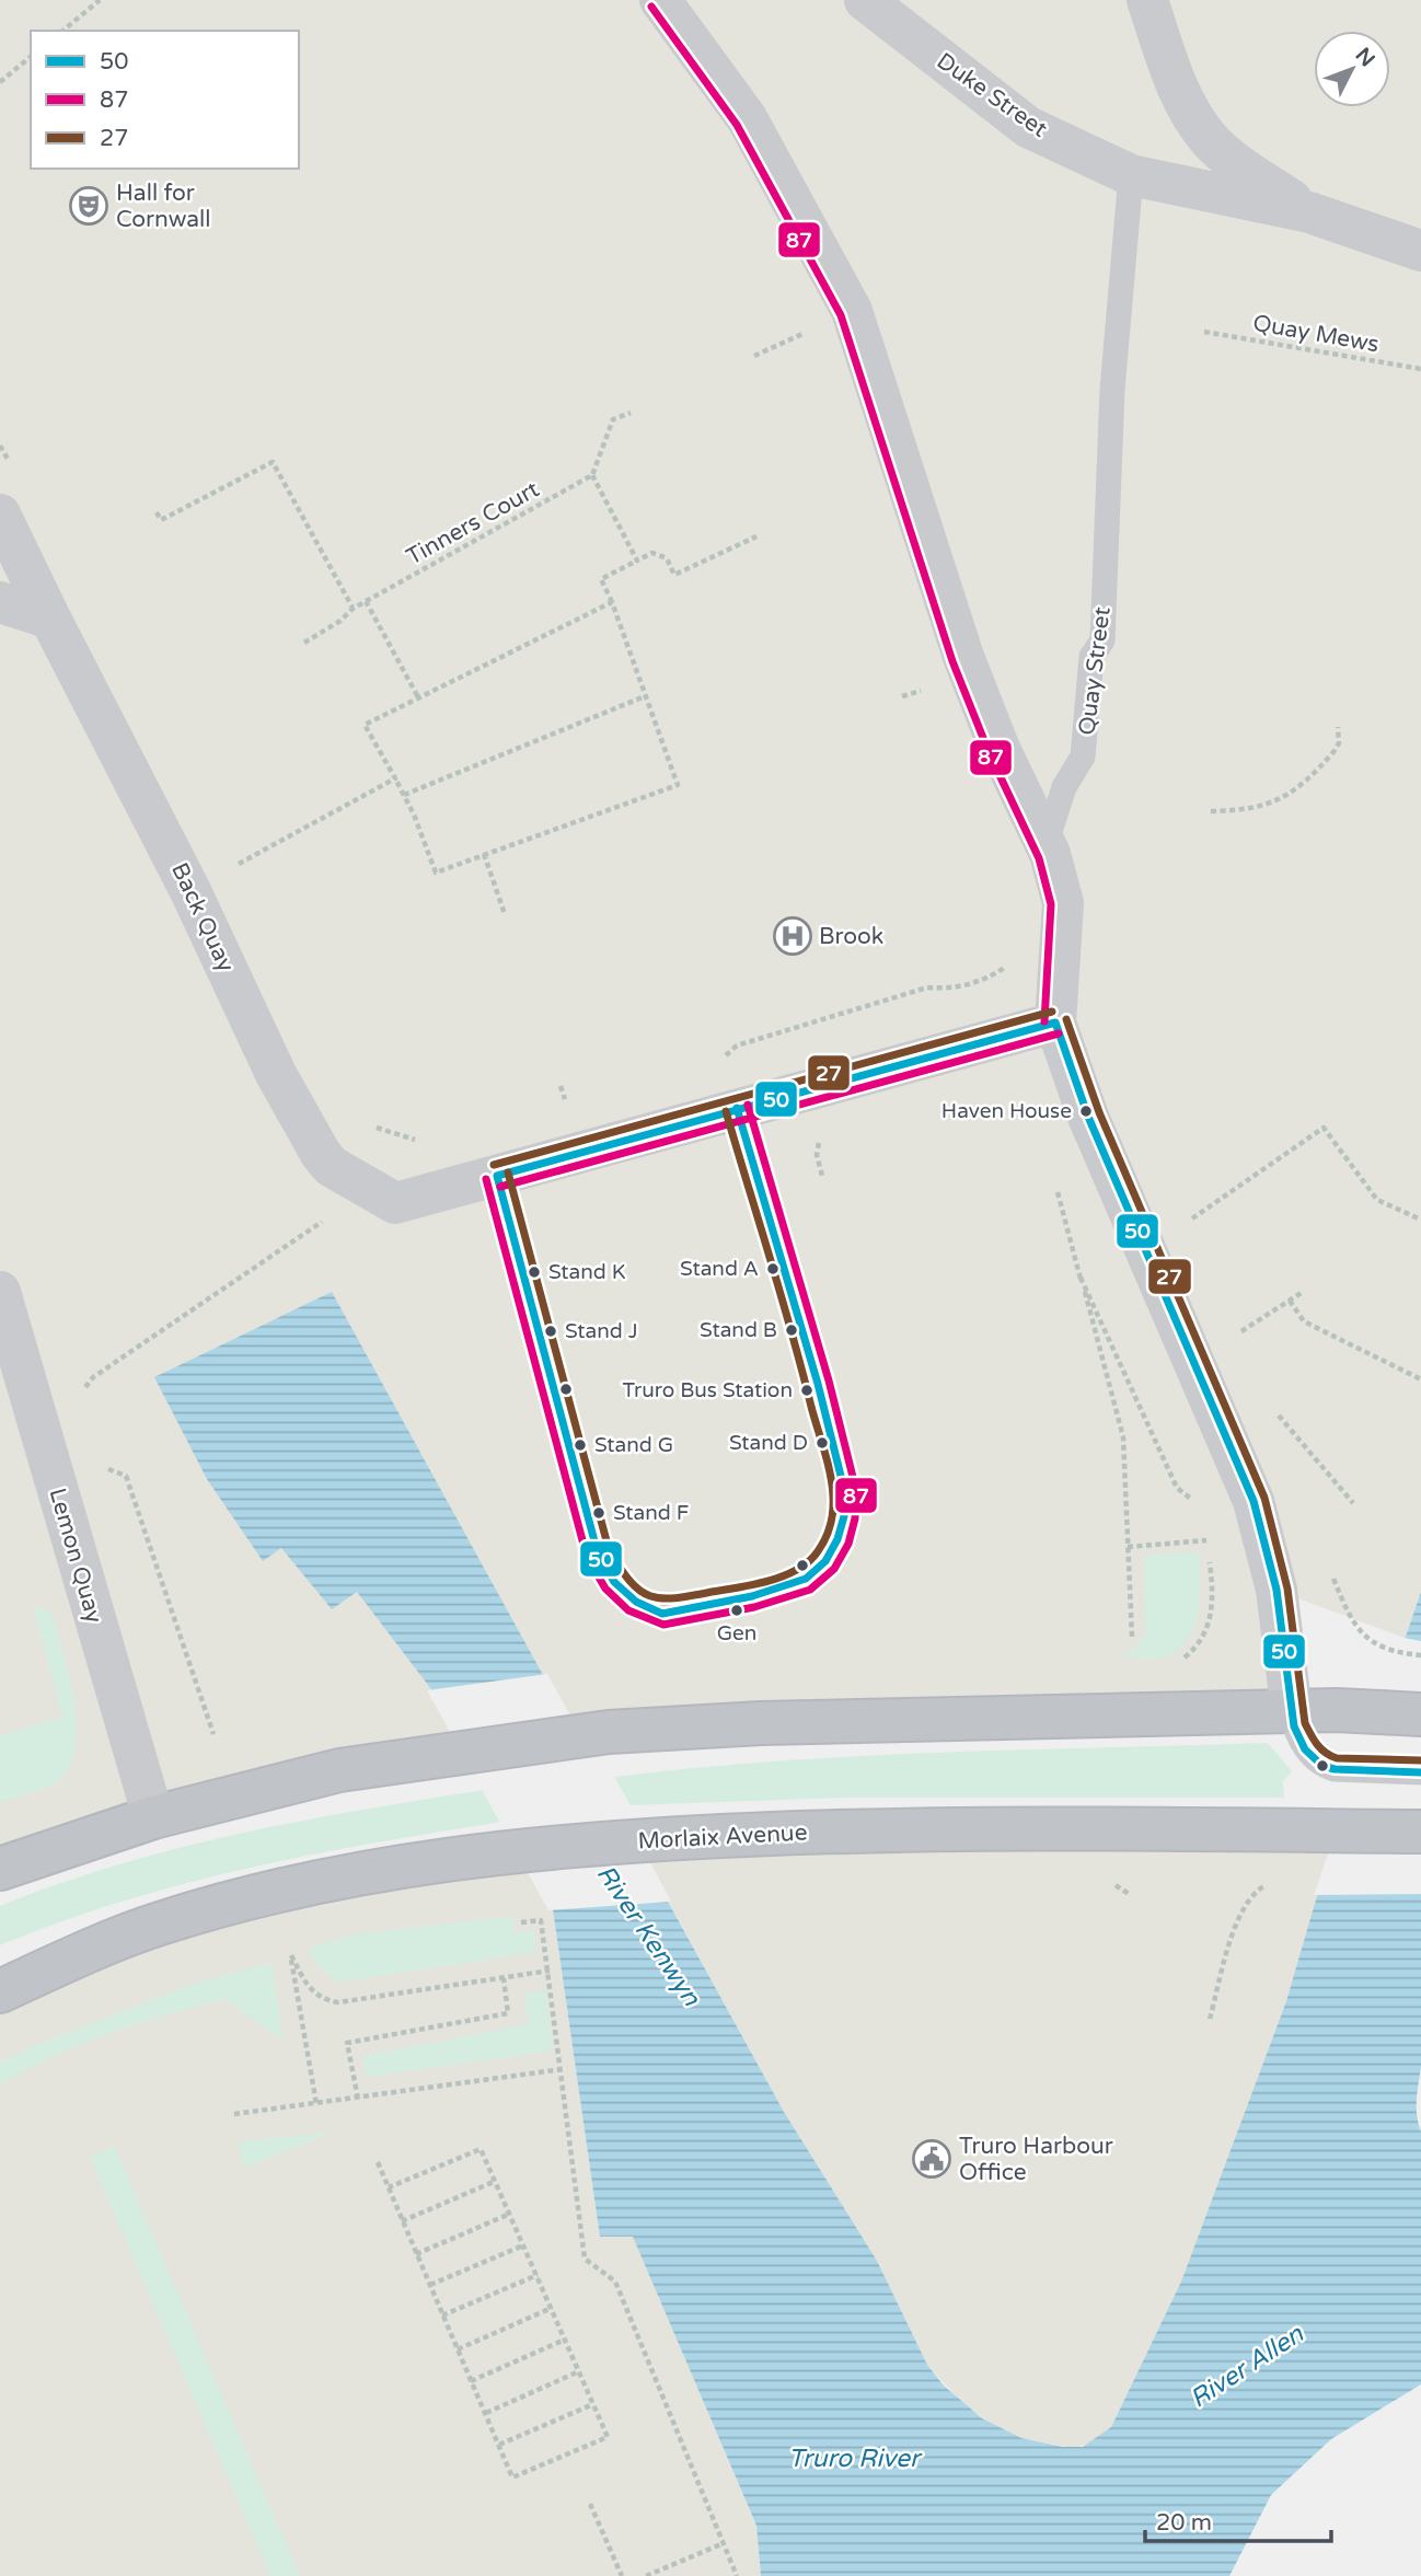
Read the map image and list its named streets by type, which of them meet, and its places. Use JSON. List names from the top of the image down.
{
  "streets": {
    "highway": ["Morlaix Avenue"],
    "street": ["Duke Street", "Back Quay", "Lemon Quay"],
    "lane": ["Quay Street"],
    "path": ["Quay Mews", "Tinners Court"]
  },
  "crossings": [
    ["Duke Street", "Quay Street"]
  ],
  "water": ["River Kenwyn", "River Allen", "Truro River"],
  "places": {
    "theatre": ["Hall for Cornwall"],
    "hospital": ["Brook"],
    "other": [
      "Haven House",
      "Stand A",
      "Stand K",
      "Stand B",
      "Stand J",
      "Truro Bus Station",
      "Stand D",
      "Stand G",
      "Stand F",
      "Gen"
    ],
    "public building": ["Truro Harbour Office"]
  },
  "lines": ["transit line 87", "transit line 27", "transit line 50"],
  "legend": ["50", "87", "27"],
  "scale_bar": "20 m",
  "north": "top right"
}
